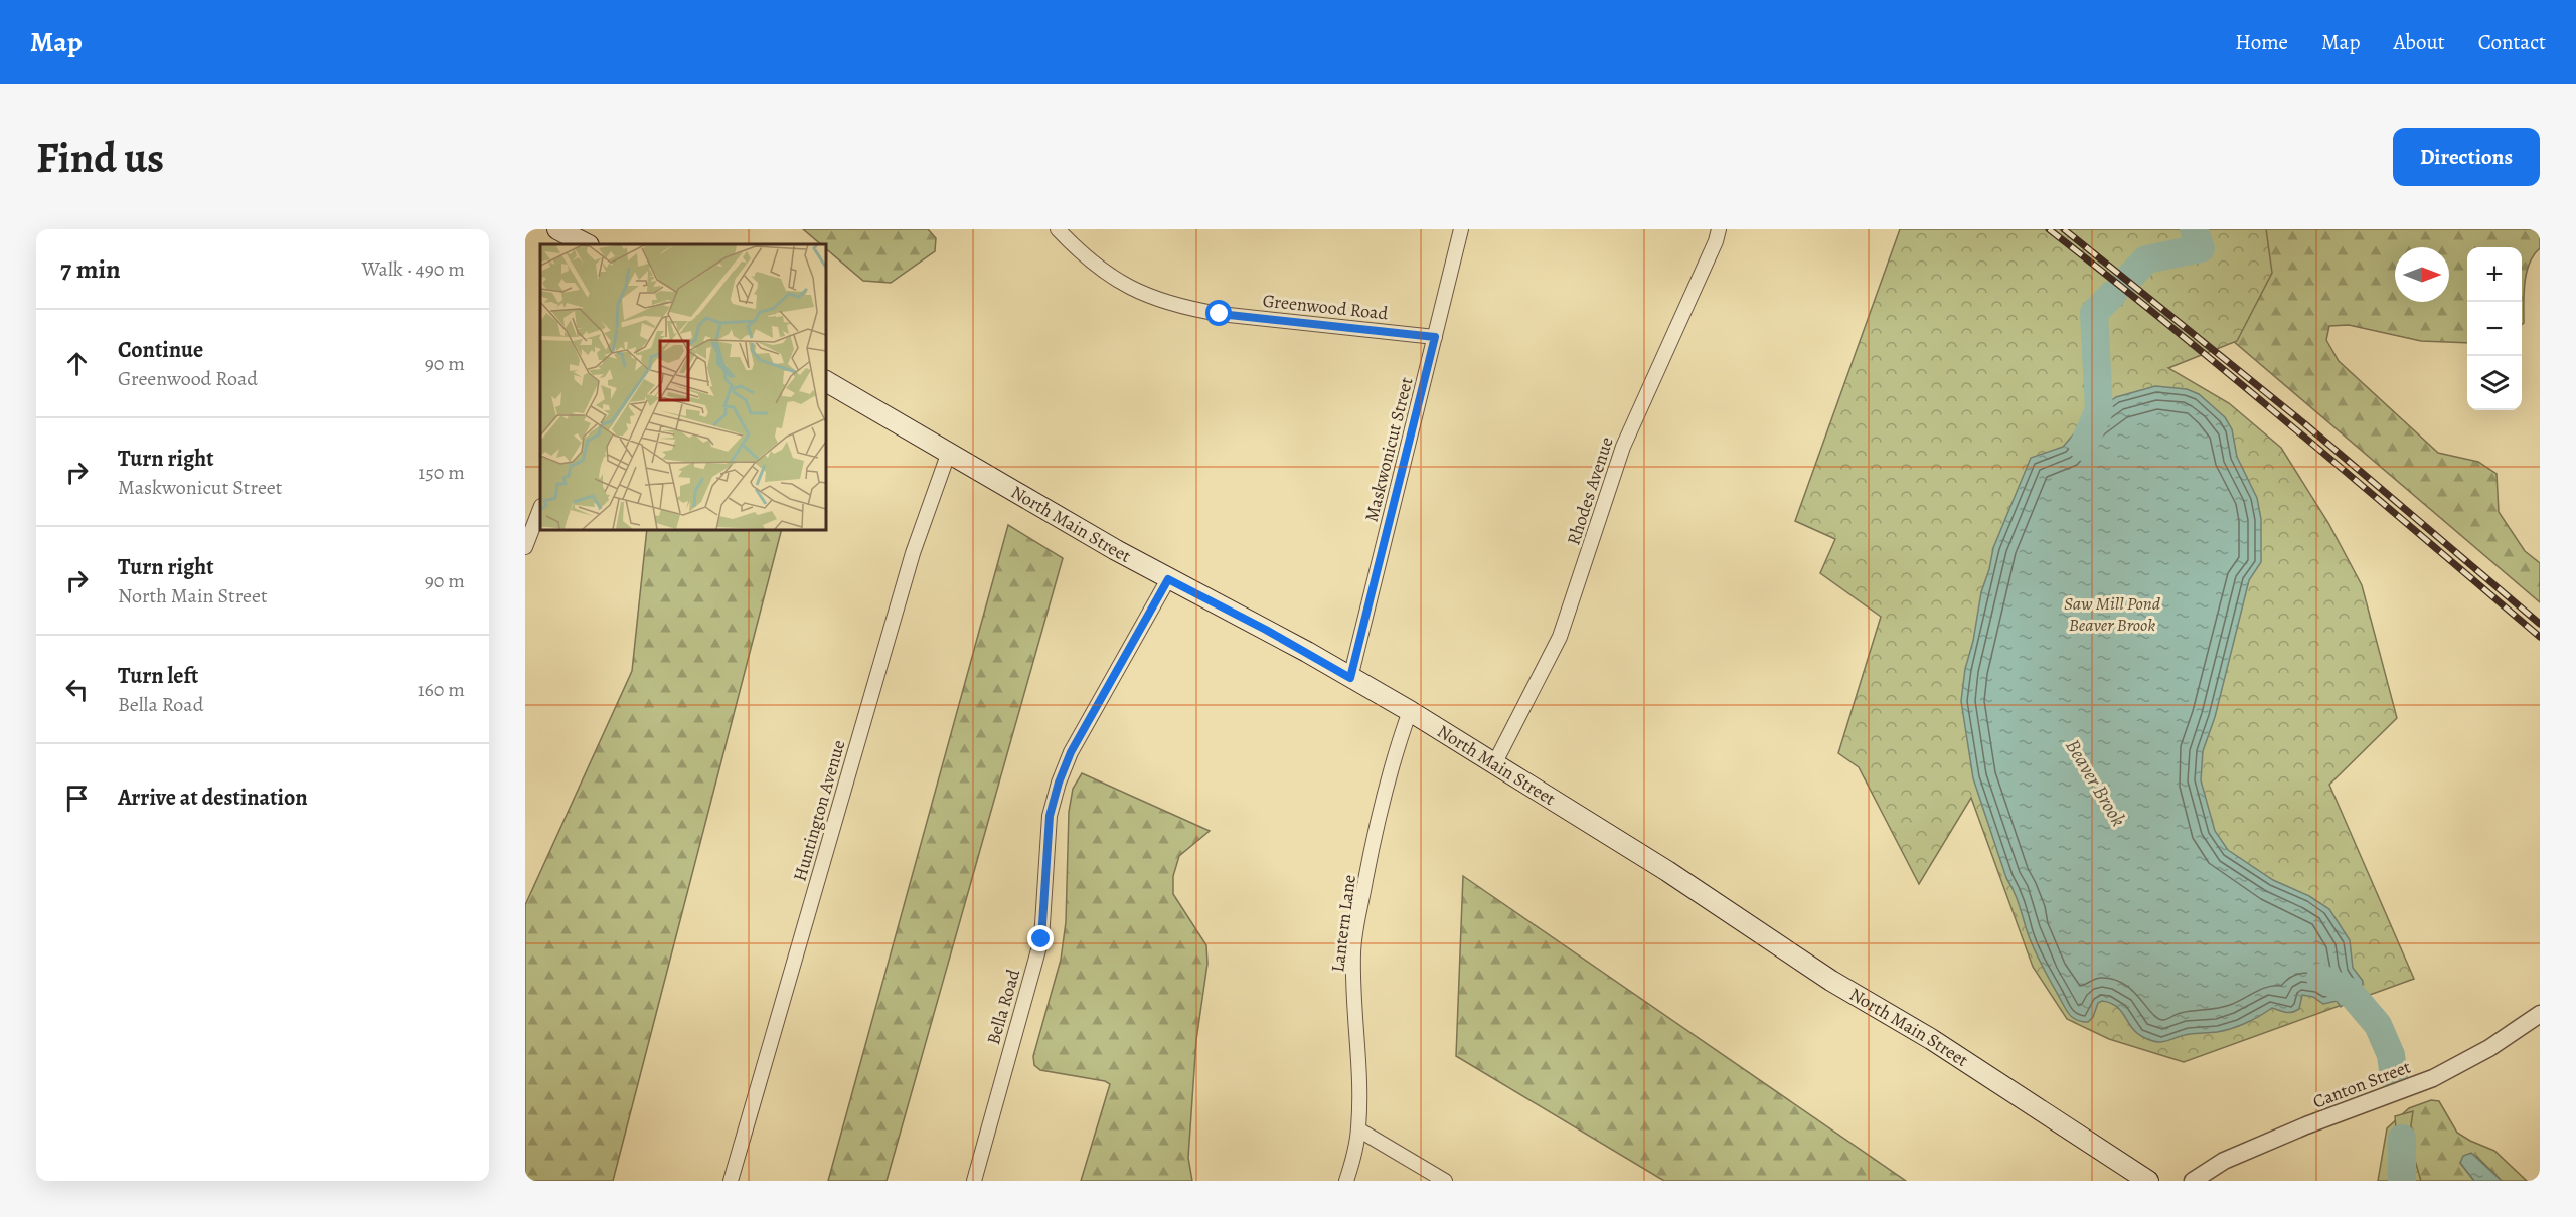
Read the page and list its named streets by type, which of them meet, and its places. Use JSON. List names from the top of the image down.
{
  "streets": {
    "main road": ["North Main Street"],
    "street": [
      "Greenwood Road",
      "Maskwonicut Street",
      "Rhodes Avenue",
      "Huntington Avenue",
      "Lantern Lane",
      "Bella Road",
      "Canton Street"
    ]
  },
  "crossings": [
    ["Greenwood Road", "Maskwonicut Street"],
    ["Maskwonicut Street", "North Main Street"],
    ["Rhodes Avenue", "North Main Street"],
    ["North Main Street", "Huntington Avenue"],
    ["North Main Street", "Lantern Lane"],
    ["North Main Street", "Bella Road"]
  ],
  "water": ["Beaver Brook"],
  "parks": ["Saw Mill Pond Beaver Brook"],
  "north": "right",
  "page": {
    "header": "Map",
    "nav": [
      "Home",
      "Map",
      "About",
      "Contact"
    ],
    "buttons": "Directions",
    "title": "Find us",
    "heading": ["7 min", "Walk · 490 m"],
    "map_buttons": ["+", "−"],
    "list": [
      ["Continue", "Greenwood Road", "90 m"],
      ["Turn right", "Maskwonicut Street", "150 m"],
      ["Turn right", "North Main Street", "90 m"],
      ["Turn left", "Bella Road", "160 m"],
      "Arrive at destination"
    ]
  }
}
